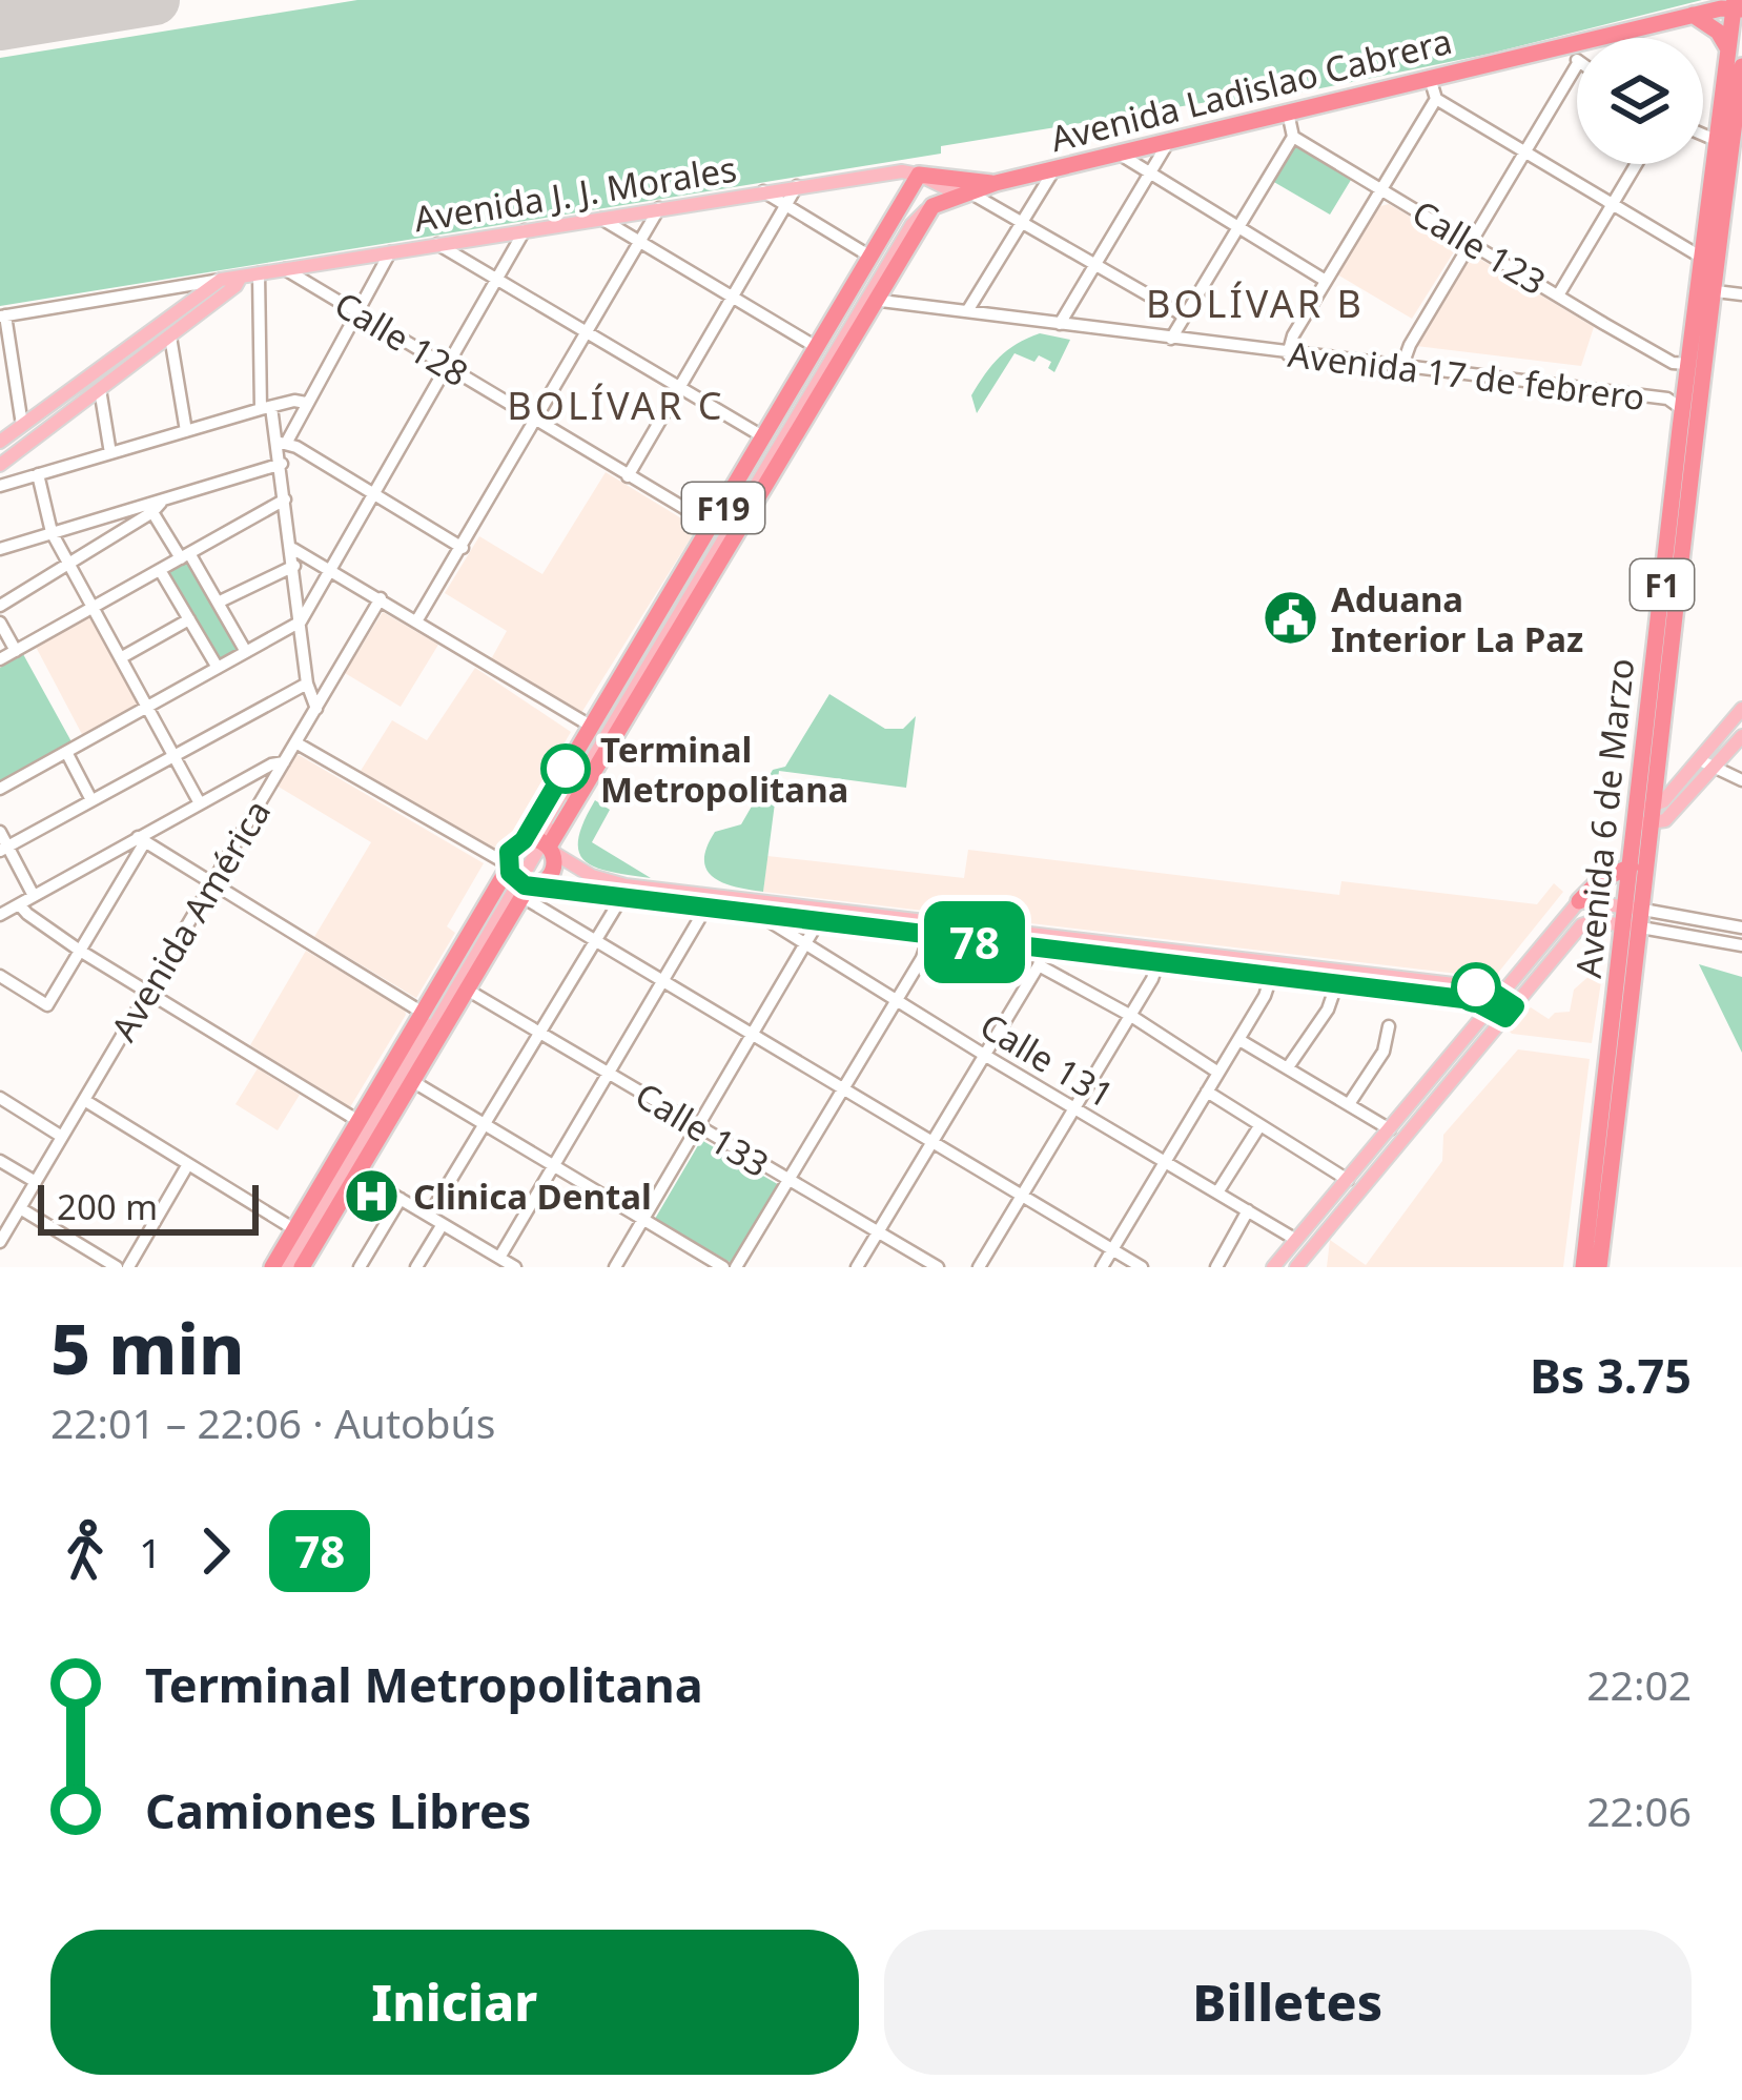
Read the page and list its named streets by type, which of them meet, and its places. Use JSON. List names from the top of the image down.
{
  "streets": {
    "highway": [
      "Avenida Ladislao Cabrera",
      "F19",
      "F1",
      "Avenida 6 de Marzo"
    ],
    "main road": ["Avenida J. J. Morales", "Calle 131"],
    "street": [
      "Calle 123",
      "Calle 128",
      "Avenida 17 de febrero",
      "Avenida América",
      "Calle 133"
    ]
  },
  "crossings": [
    ["Avenida Ladislao Cabrera", "Avenida J. J. Morales"],
    ["Avenida Ladislao Cabrera", "F19"],
    ["Avenida Ladislao Cabrera", "Avenida 6 de Marzo"],
    ["Avenida J. J. Morales", "Calle 128"],
    ["Avenida J. J. Morales", "F19"],
    ["Calle 123", "Avenida 6 de Marzo"],
    ["Calle 128", "F19"],
    ["Avenida 17 de febrero", "F19"],
    ["Avenida 17 de febrero", "Avenida 6 de Marzo"],
    ["F19", "Calle 133"]
  ],
  "districts": ["BOLÍVAR B", "BOLÍVAR C"],
  "places": {
    "public building": ["Aduana Interior La Paz"],
    "other": ["Terminal Metropolitana"],
    "hospital": ["Clinica Dental"]
  },
  "lines": ["bus line 78"],
  "scale_bar": "200 m",
  "page": {
    "on_map": "78",
    "scale": "200 m",
    "heading": ["5 min", "22:01 – 22:06 · Autobús", "Bs 3.75"],
    "legs": ["1", "78"],
    "list": [
      {
        "name": "Terminal Metropolitana",
        "value": "22:02"
      },
      {
        "name": "Camiones Libres",
        "value": "22:06"
      }
    ],
    "buttons": ["Iniciar", "Billetes"]
  }
}
